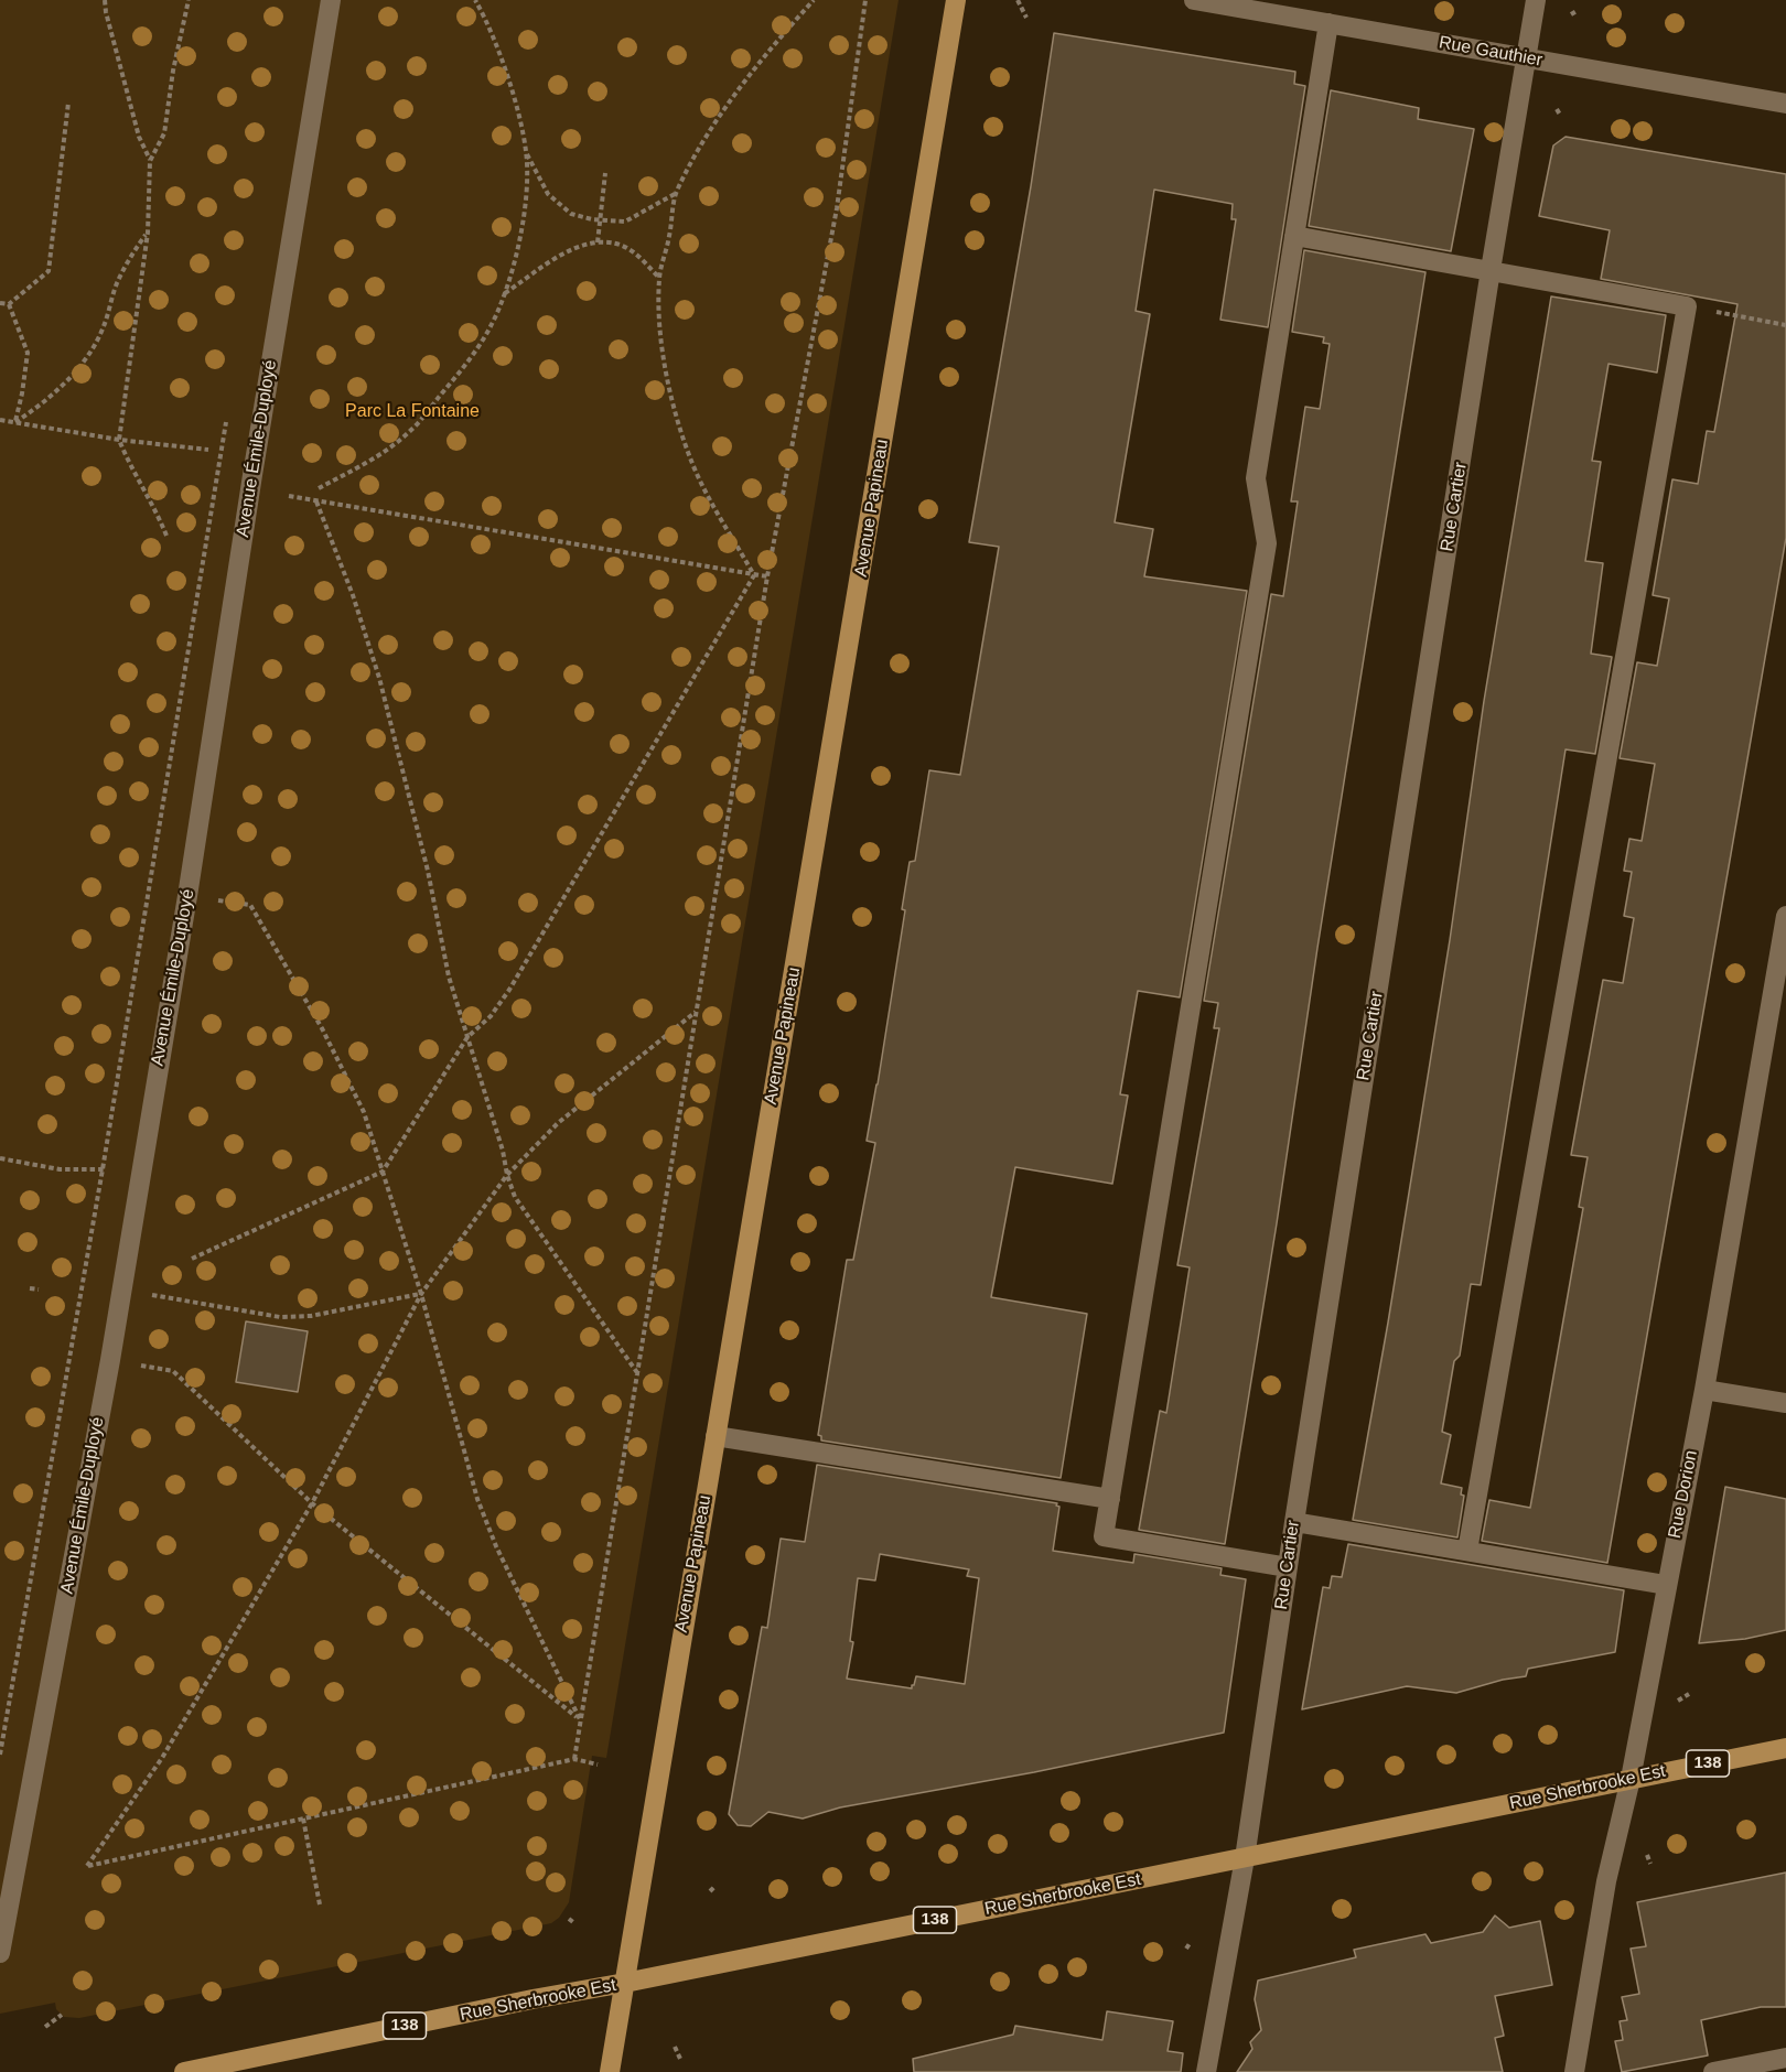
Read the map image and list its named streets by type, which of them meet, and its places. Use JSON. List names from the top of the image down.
{
  "streets": {
    "main road": ["Avenue Papineau", "138", "Rue Sherbrooke Est"],
    "street": [
      "Rue Gauthier",
      "Avenue Émile-Duployé",
      "Rue Cartier",
      "Rue Dorion"
    ]
  },
  "crossings": [
    ["Rue Gauthier", "Rue Cartier"],
    ["Rue Cartier", "Rue Sherbrooke Est"],
    ["Avenue Papineau", "Rue Sherbrooke Est"],
    ["Rue Dorion", "Rue Sherbrooke Est"]
  ],
  "parks": ["Parc La Fontaine"]
}
